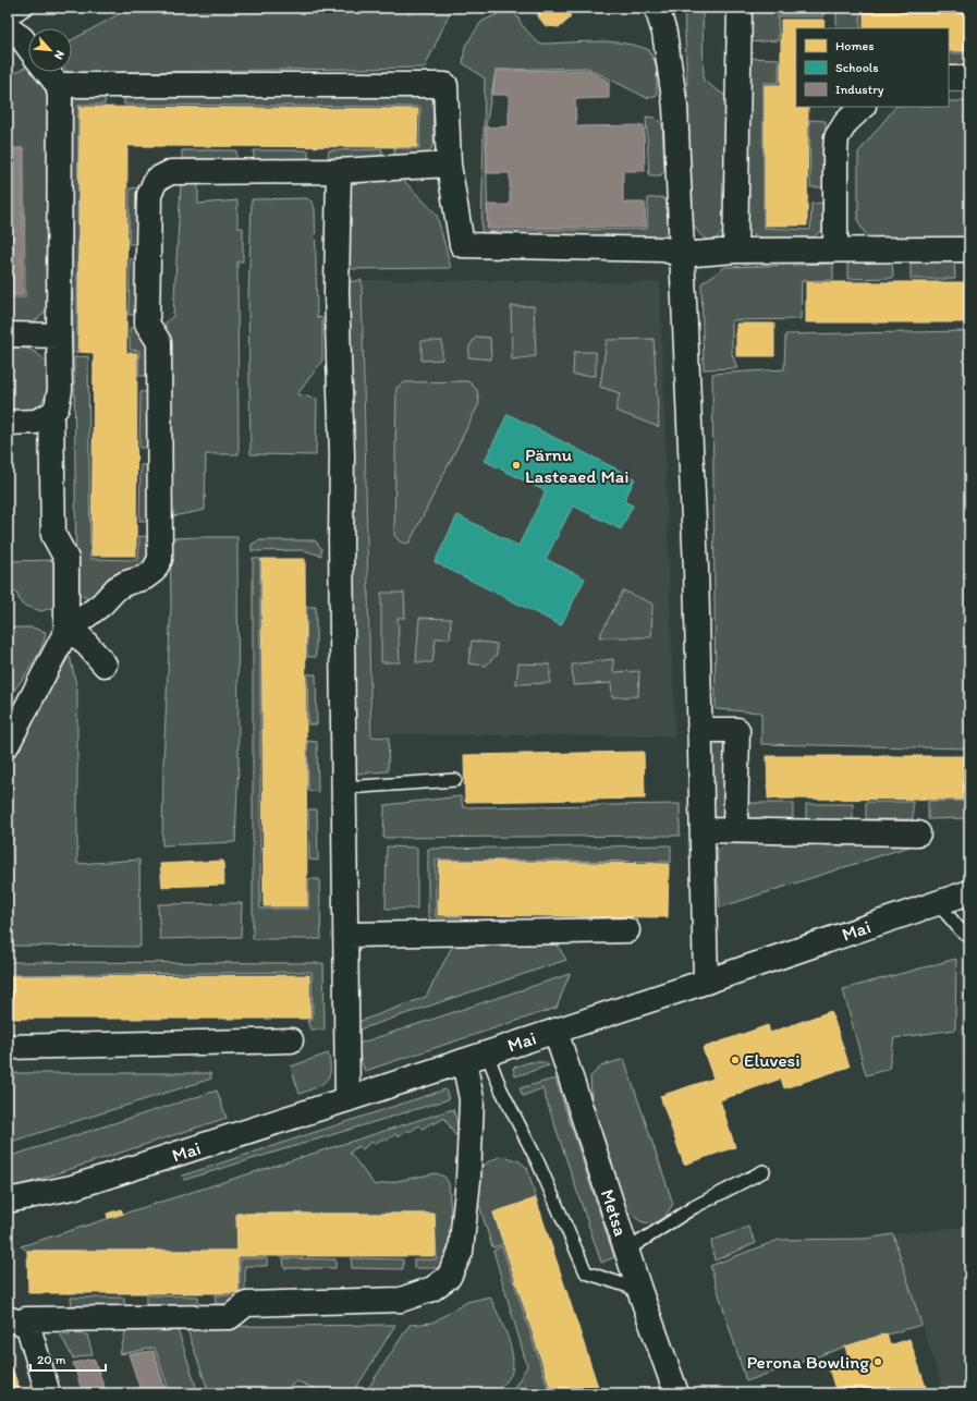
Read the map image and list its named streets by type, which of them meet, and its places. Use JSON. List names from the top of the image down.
{
  "streets": {
    "street": ["Mai", "Metsa"]
  },
  "crossings": [
    ["Mai", "Metsa"]
  ],
  "places": ["Pärnu Lasteaed Mai", "Eluvesi", "Perona Bowling"],
  "legend": ["Homes", "Schools", "Industry"],
  "scale_bar": "20 m",
  "north": "bottom right"
}
